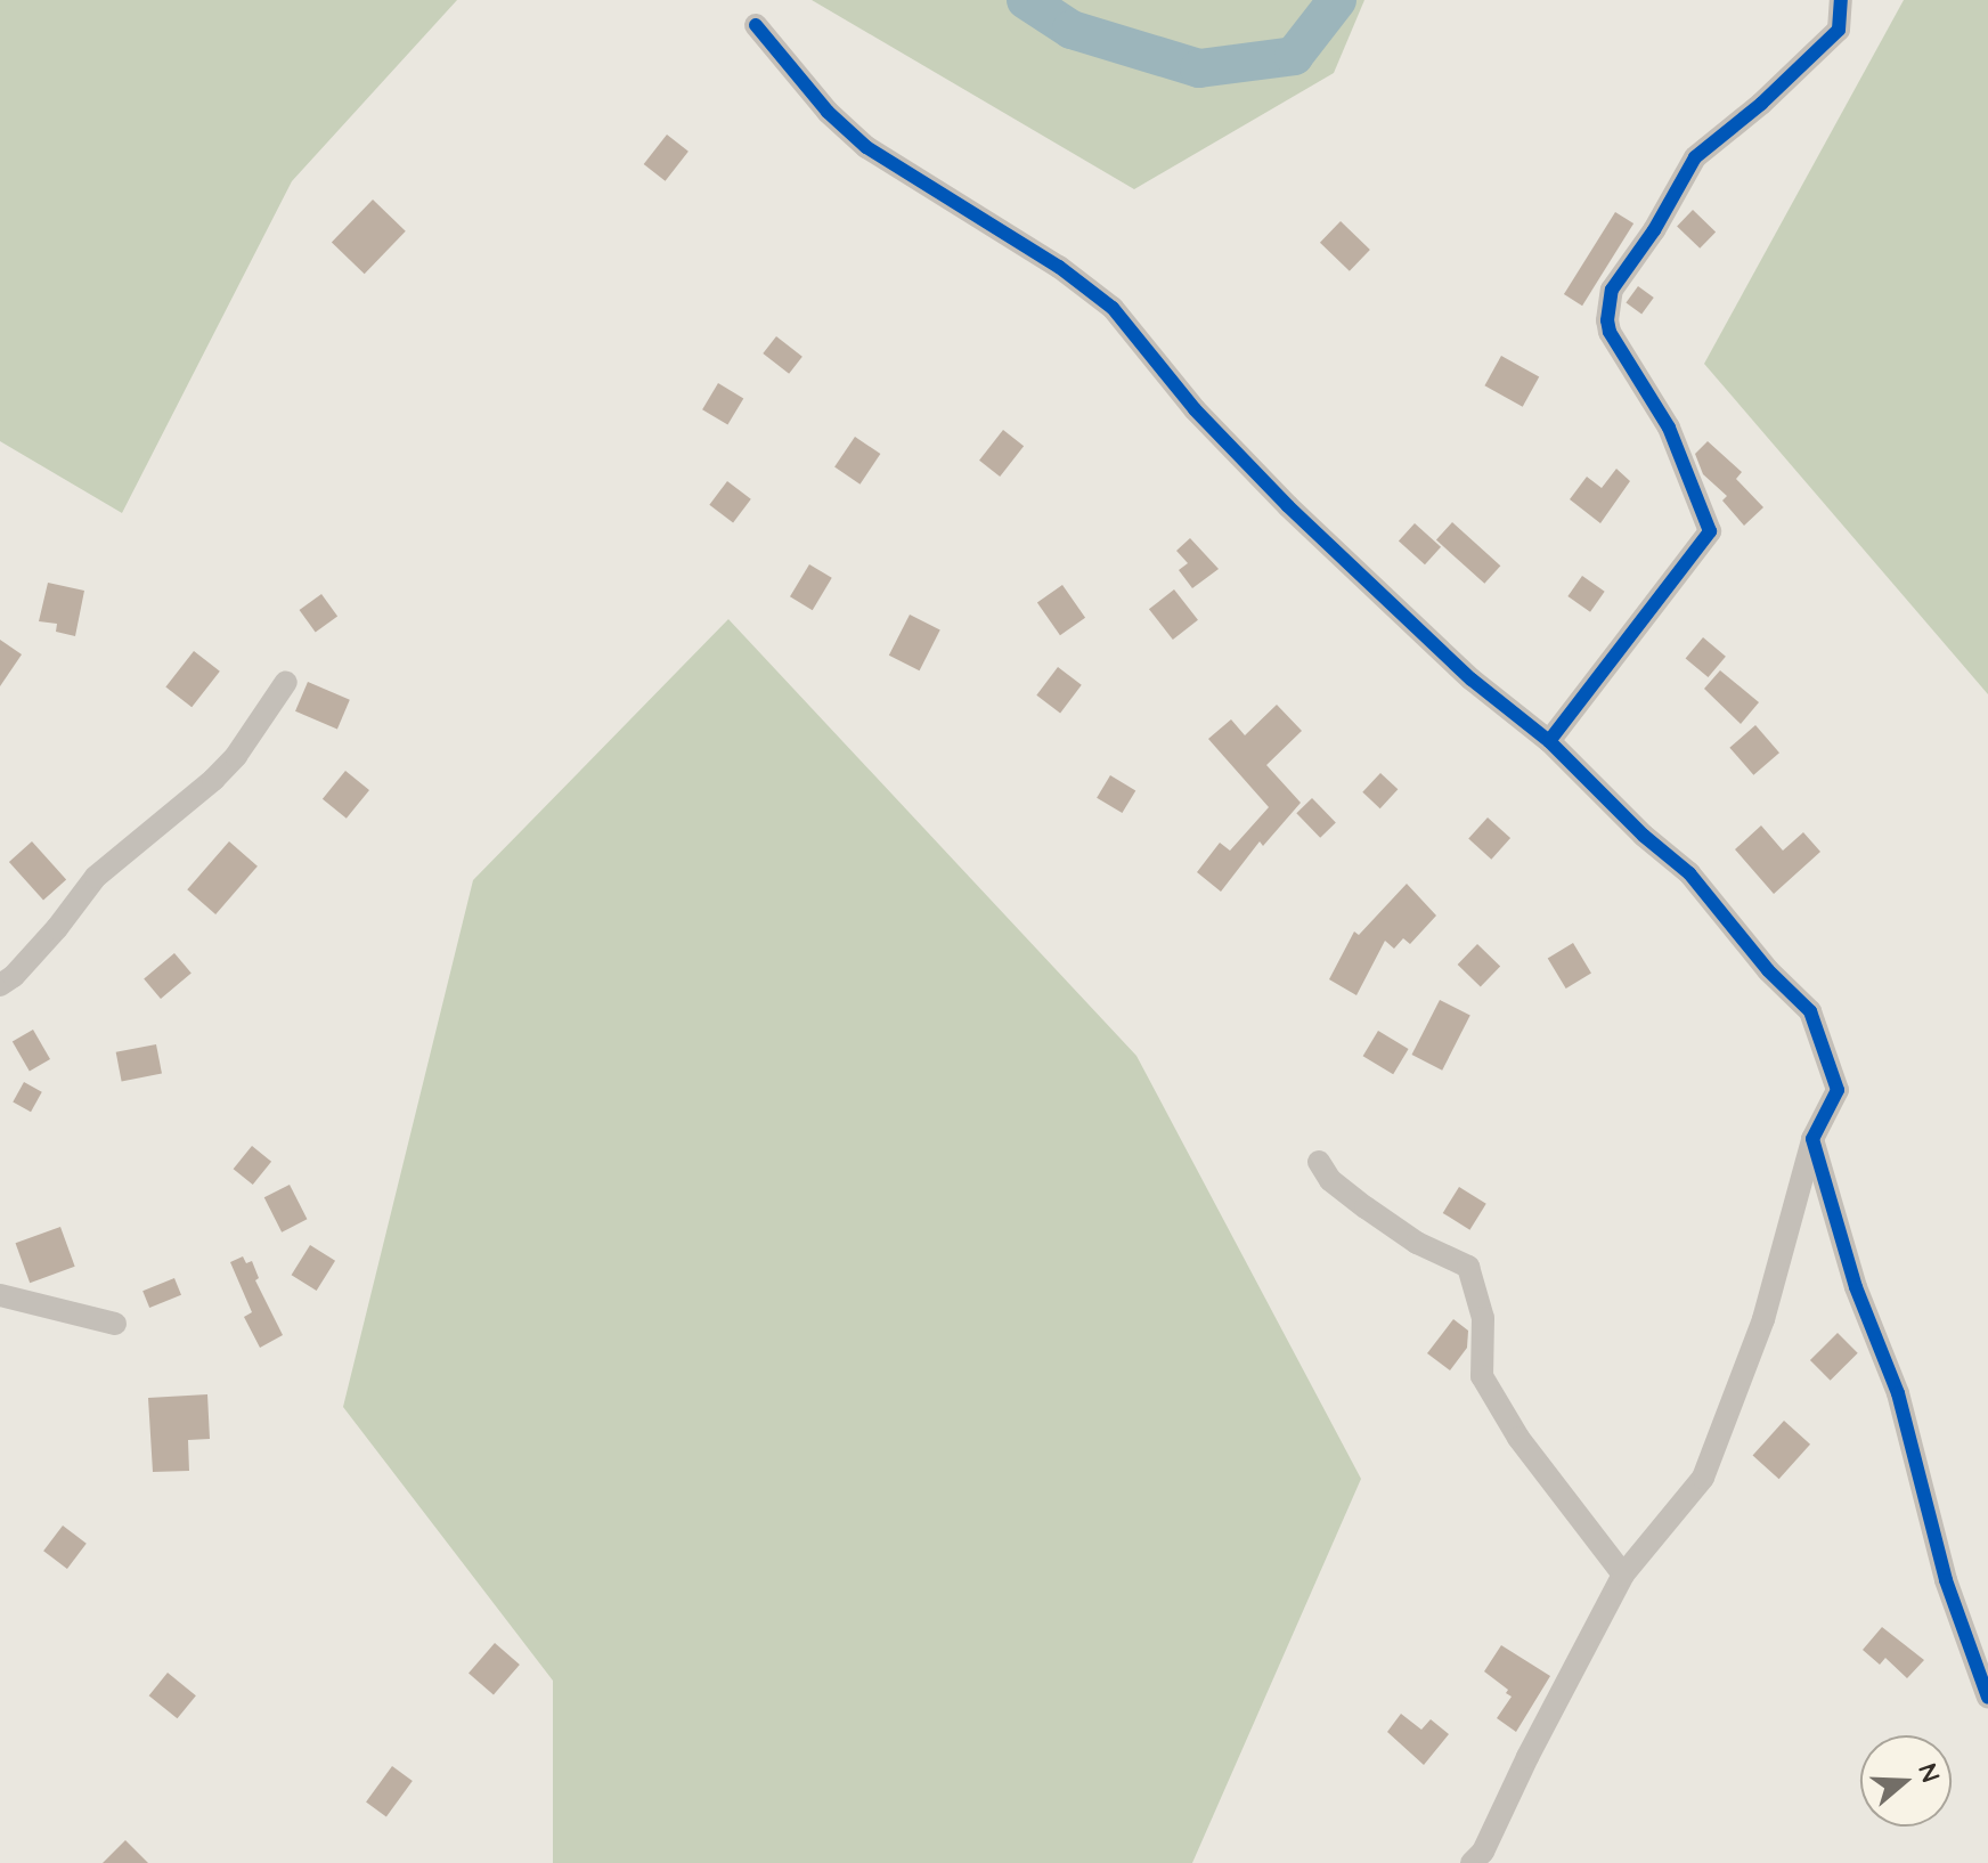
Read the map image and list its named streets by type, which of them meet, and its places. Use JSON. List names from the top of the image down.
{
  "north": "right"
}
